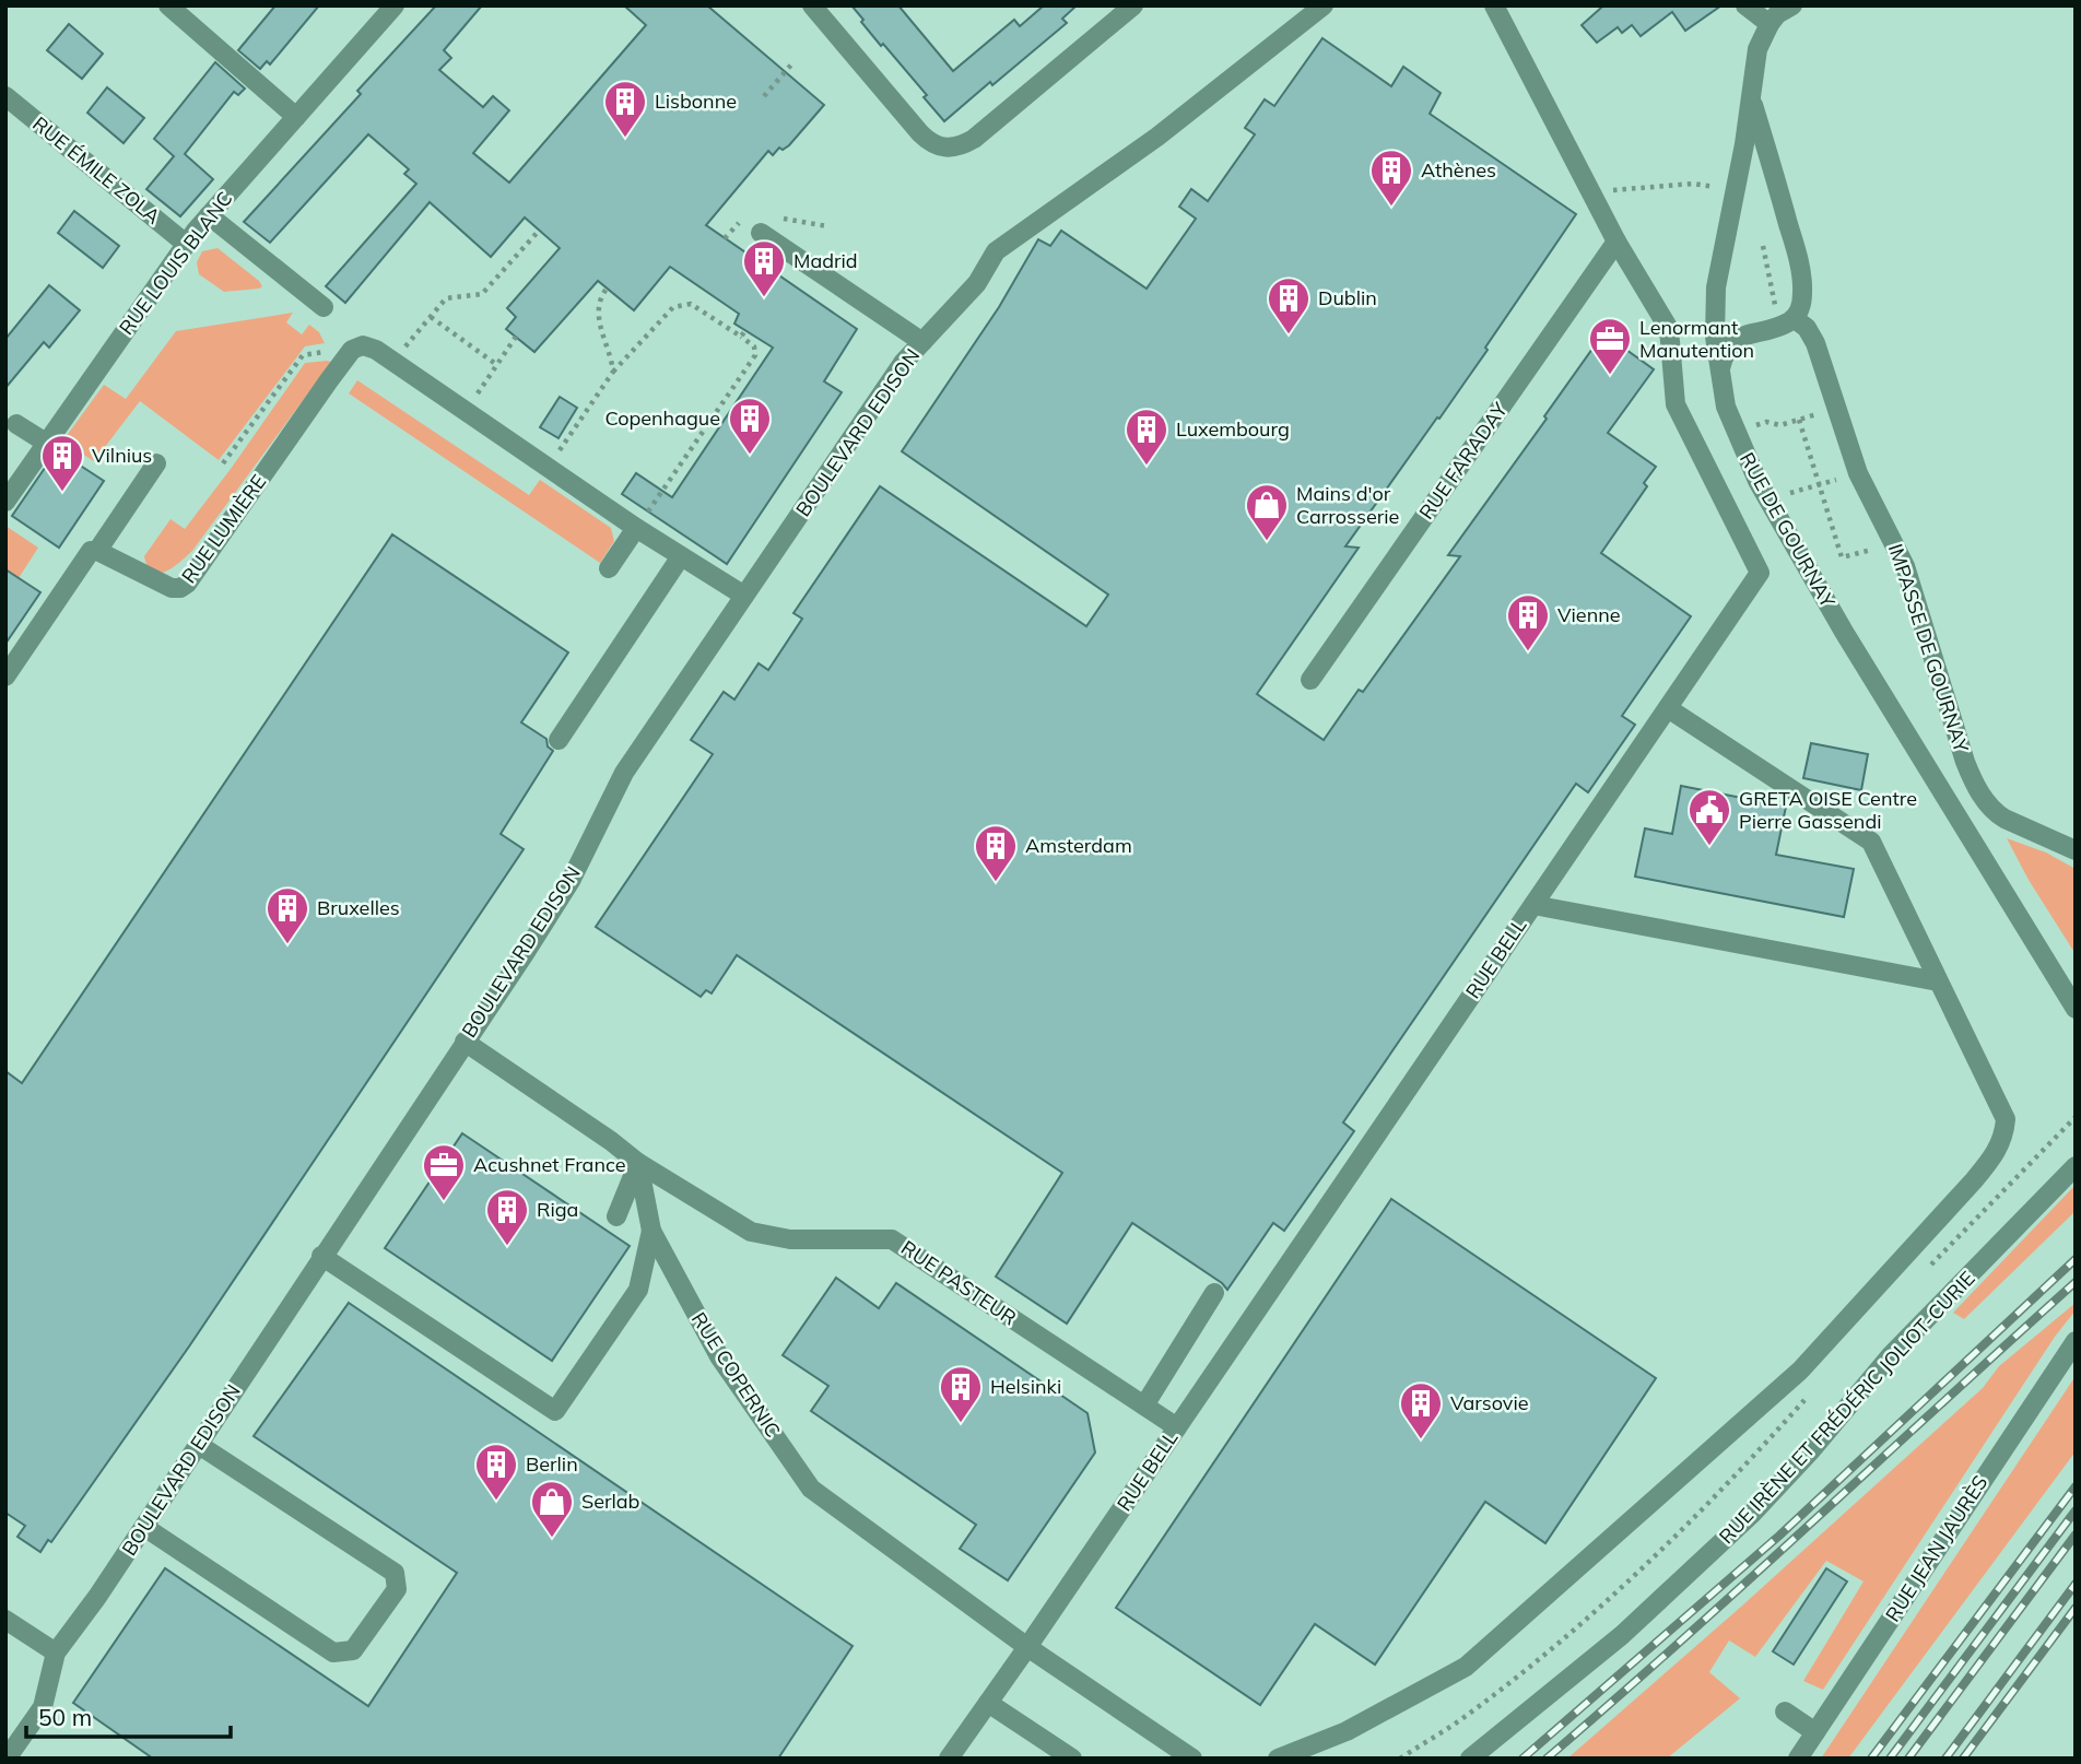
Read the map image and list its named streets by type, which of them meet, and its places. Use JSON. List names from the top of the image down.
{
  "streets": {
    "street": [
      "RUE ÉMILE ZOLA",
      "RUE LOUIS BLANC",
      "BOULEVARD EDISON",
      "RUE FARADAY",
      "RUE LUMIÈRE",
      "RUE DE GOURNAY",
      "IMPASSE DE GOURNAY",
      "RUE BELL",
      "RUE PASTEUR",
      "RUE COPERNIC",
      "RUE IRÈNE ET FRÉDÉRIC JOLIOT-CURIE",
      "RUE JEAN JAURÈS"
    ]
  },
  "crossings": [
    ["RUE ÉMILE ZOLA", "RUE LOUIS BLANC"],
    ["RUE FARADAY", "RUE BELL"],
    ["RUE BELL", "RUE PASTEUR"],
    ["RUE BELL", "RUE COPERNIC"],
    ["RUE PASTEUR", "RUE COPERNIC"]
  ],
  "places": {
    "building": [
      "Lisbonne",
      "Athènes",
      "Madrid",
      "Dublin",
      "Copenhague",
      "Luxembourg",
      "Vilnius",
      "Vienne",
      "Amsterdam",
      "Bruxelles",
      "Riga",
      "Helsinki",
      "Varsovie",
      "Berlin"
    ],
    "office": ["Lenormant Manutention", "Acushnet France"],
    "shop": ["Mains d'or Carrosserie", "Serlab"],
    "public building": ["GRETA OISE Centre Pierre Gassendi"]
  },
  "scale_bar": "50 m"
}
